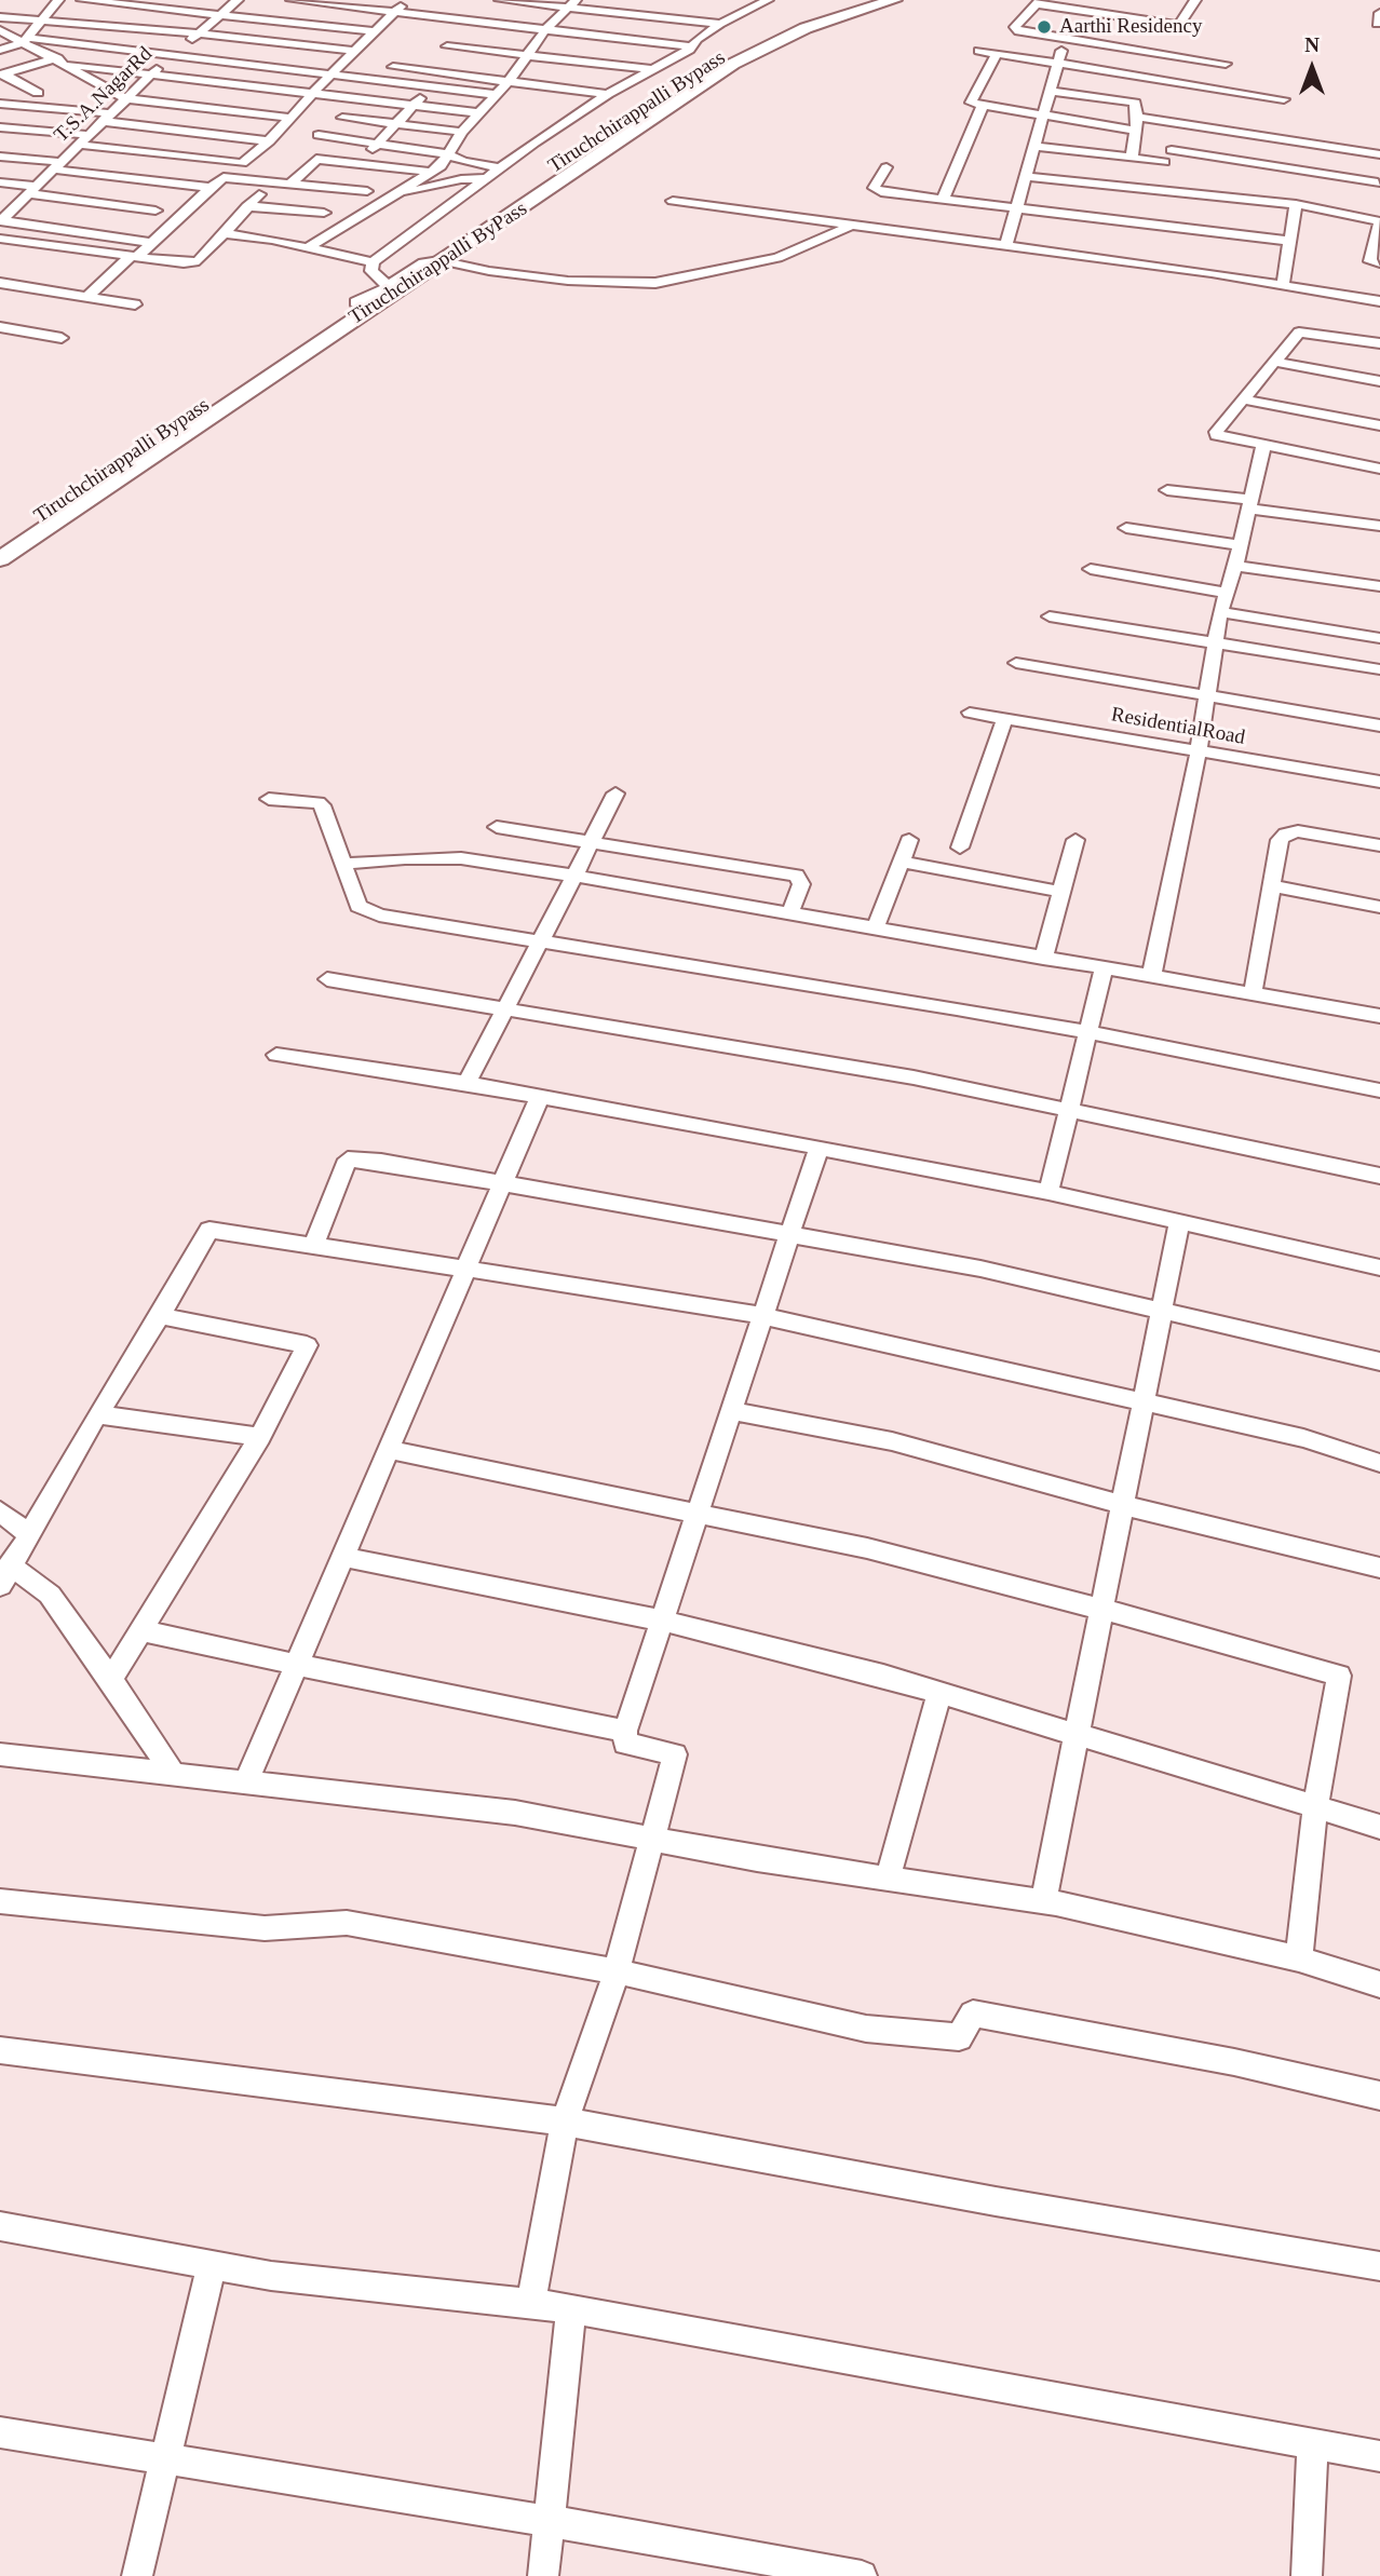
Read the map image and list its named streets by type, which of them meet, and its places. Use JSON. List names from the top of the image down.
{
  "streets": {
    "highway": ["Tiruchchirappalli Bypass", "Tiruchchirappalli ByPass"],
    "street": ["T.S.A.NagarRd", "ResidentialRoad"]
  },
  "crossings": [
    ["Tiruchchirappalli Bypass", "Tiruchchirappalli ByPass"]
  ],
  "places": ["Aarthi Residency"],
  "north": "top"
}
